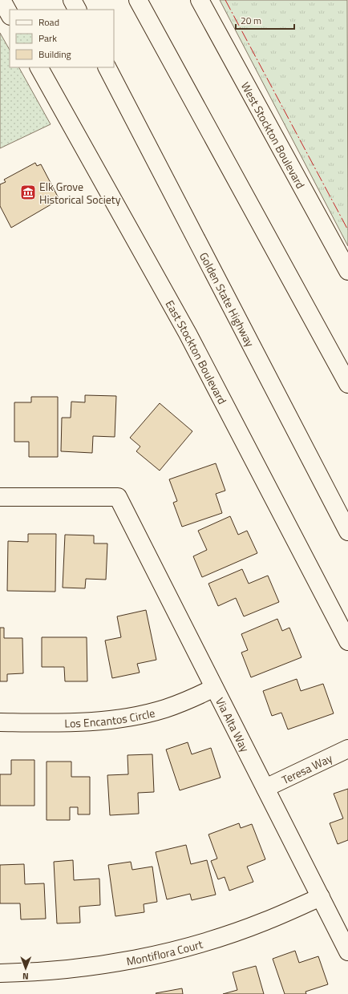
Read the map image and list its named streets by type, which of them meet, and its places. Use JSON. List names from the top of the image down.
{
  "streets": {
    "main road": [
      "West Stockton Boulevard",
      "Golden State Highway",
      "East Stockton Boulevard",
      "Los Encantos Circle",
      "Via Alta Way",
      "Teresa Way",
      "Montiflora Court"
    ]
  },
  "crossings": [
    ["Los Encantos Circle", "Via Alta Way"],
    ["Via Alta Way", "Teresa Way"],
    ["Via Alta Way", "Montiflora Court"]
  ],
  "places": {
    "museum": ["Elk Grove Historical Society"]
  },
  "legend": ["Road", "Park", "Building"],
  "scale_bar": "20 m",
  "north": "bottom"
}
